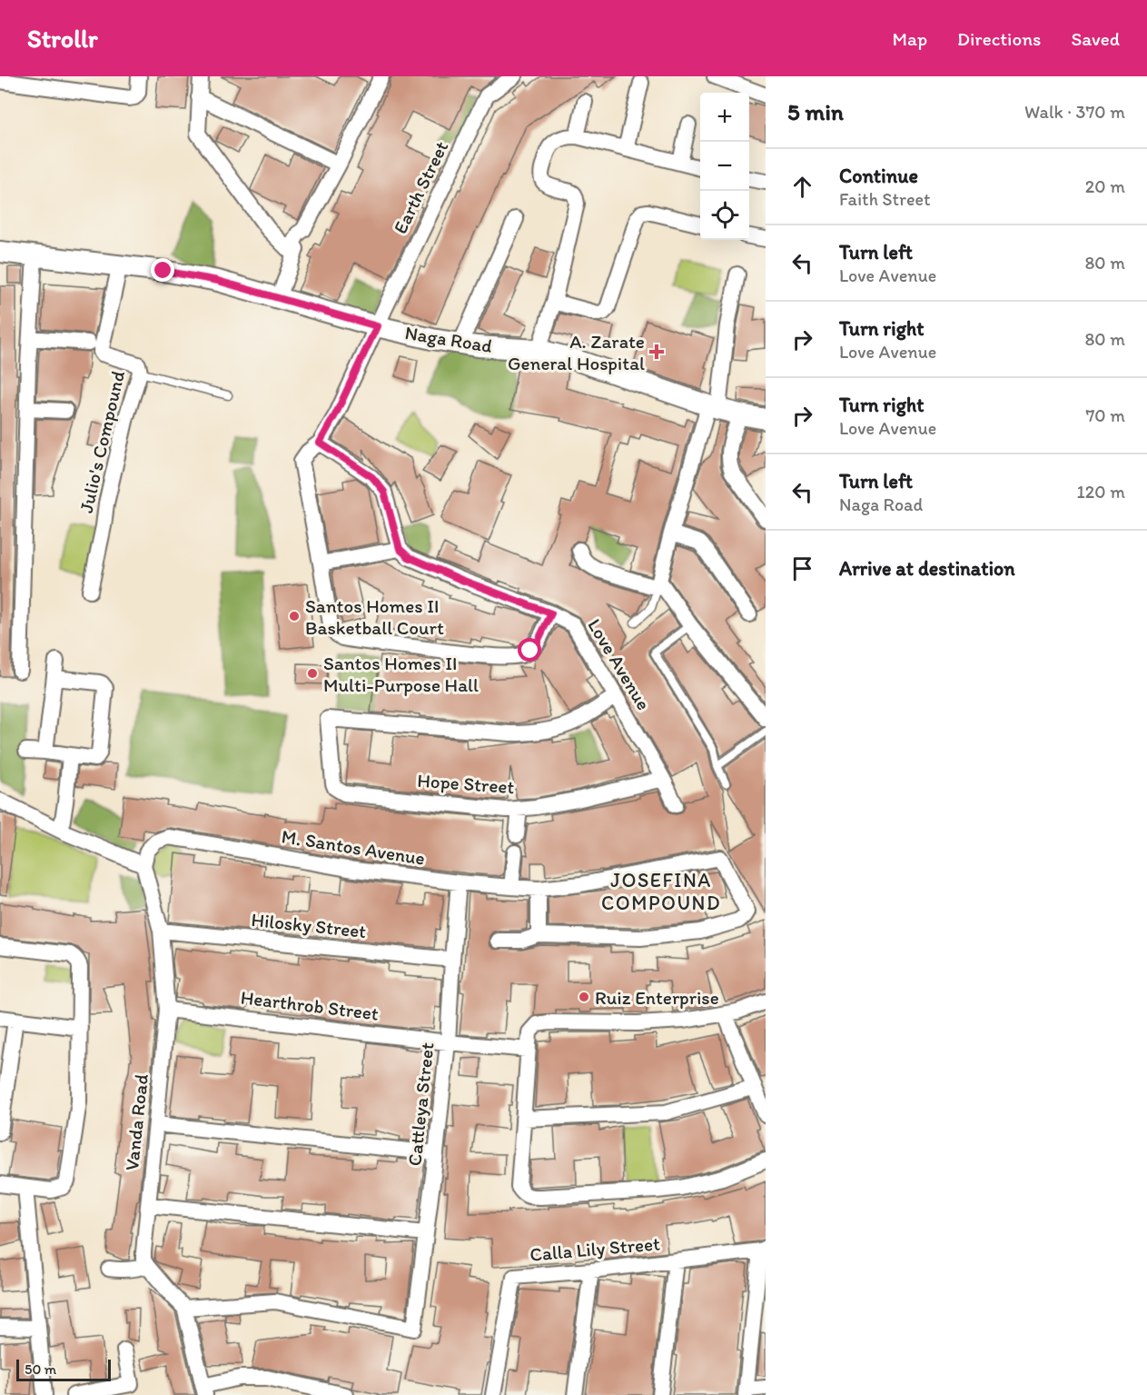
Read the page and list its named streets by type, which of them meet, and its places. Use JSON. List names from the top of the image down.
{
  "streets": {
    "main road": ["Naga Road"],
    "street": [
      "Earth Street",
      "Julio's Compound",
      "Love Avenue",
      "Hope Street",
      "M. Santos Avenue",
      "Hilosky Street",
      "Hearthrob Street",
      "Cattleya Street",
      "Vanda Road",
      "Calla Lily Street"
    ]
  },
  "crossings": [
    ["Earth Street", "Naga Road"],
    ["Naga Road", "Julio's Compound"],
    ["Love Avenue", "Hope Street"],
    ["M. Santos Avenue", "Cattleya Street"],
    ["M. Santos Avenue", "Vanda Road"],
    ["Hilosky Street", "Cattleya Street"],
    ["Hilosky Street", "Vanda Road"],
    ["Hearthrob Street", "Cattleya Street"],
    ["Hearthrob Street", "Vanda Road"]
  ],
  "districts": ["JOSEFINA COMPOUND"],
  "places": {
    "health": ["A. Zarate General Hospital"],
    "other": ["Santos Homes II Basketball Court", "Santos Homes II Multi-Purpose Hall", "Ruiz Enterprise"]
  },
  "scale_bar": "50 m",
  "page": {
    "header": "Strollr",
    "nav": ["Map", "Directions", "Saved"],
    "heading": ["5 min", "Walk · 370 m"],
    "map_buttons": ["+", "−"],
    "list": [
      ["Continue", "Faith Street", "20 m"],
      ["Turn left", "Love Avenue", "80 m"],
      ["Turn right", "Love Avenue", "80 m"],
      ["Turn right", "Love Avenue", "70 m"],
      ["Turn left", "Naga Road", "120 m"],
      "Arrive at destination"
    ],
    "scale": "50 m"
  }
}
